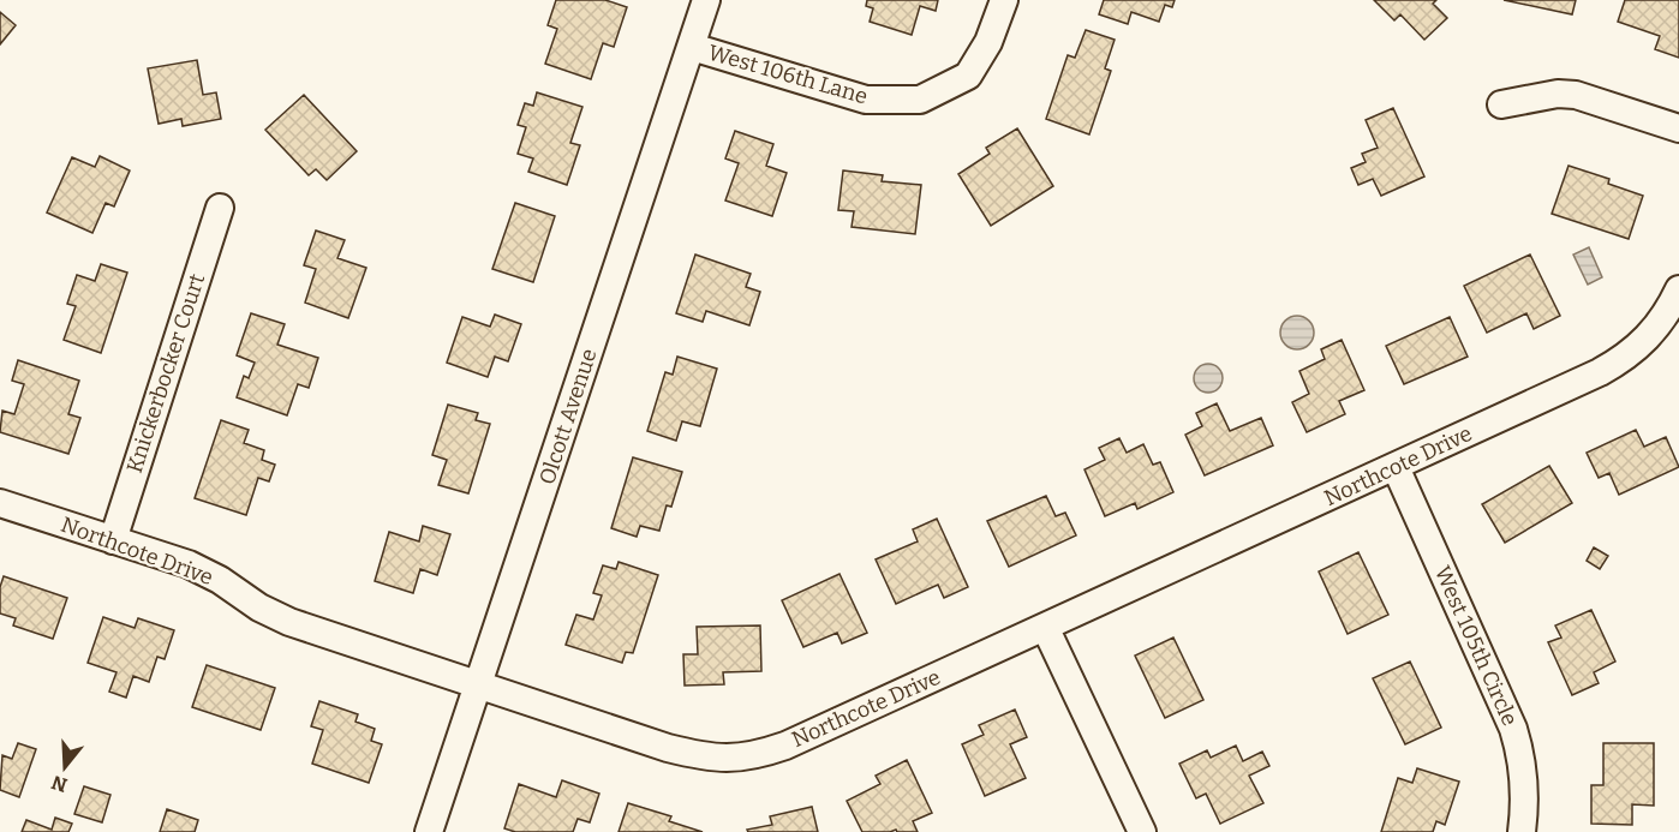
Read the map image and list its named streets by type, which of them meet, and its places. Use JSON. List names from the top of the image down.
{
  "streets": {
    "street": [
      "West 106th Lane",
      "Knickerbocker Court",
      "Olcott Avenue",
      "Northcote Drive",
      "West 105th Circle"
    ]
  },
  "crossings": [
    ["West 106th Lane", "Olcott Avenue"],
    ["Knickerbocker Court", "Northcote Drive"],
    ["Olcott Avenue", "Northcote Drive"],
    ["Northcote Drive", "West 105th Circle"]
  ],
  "north": "bottom"
}
